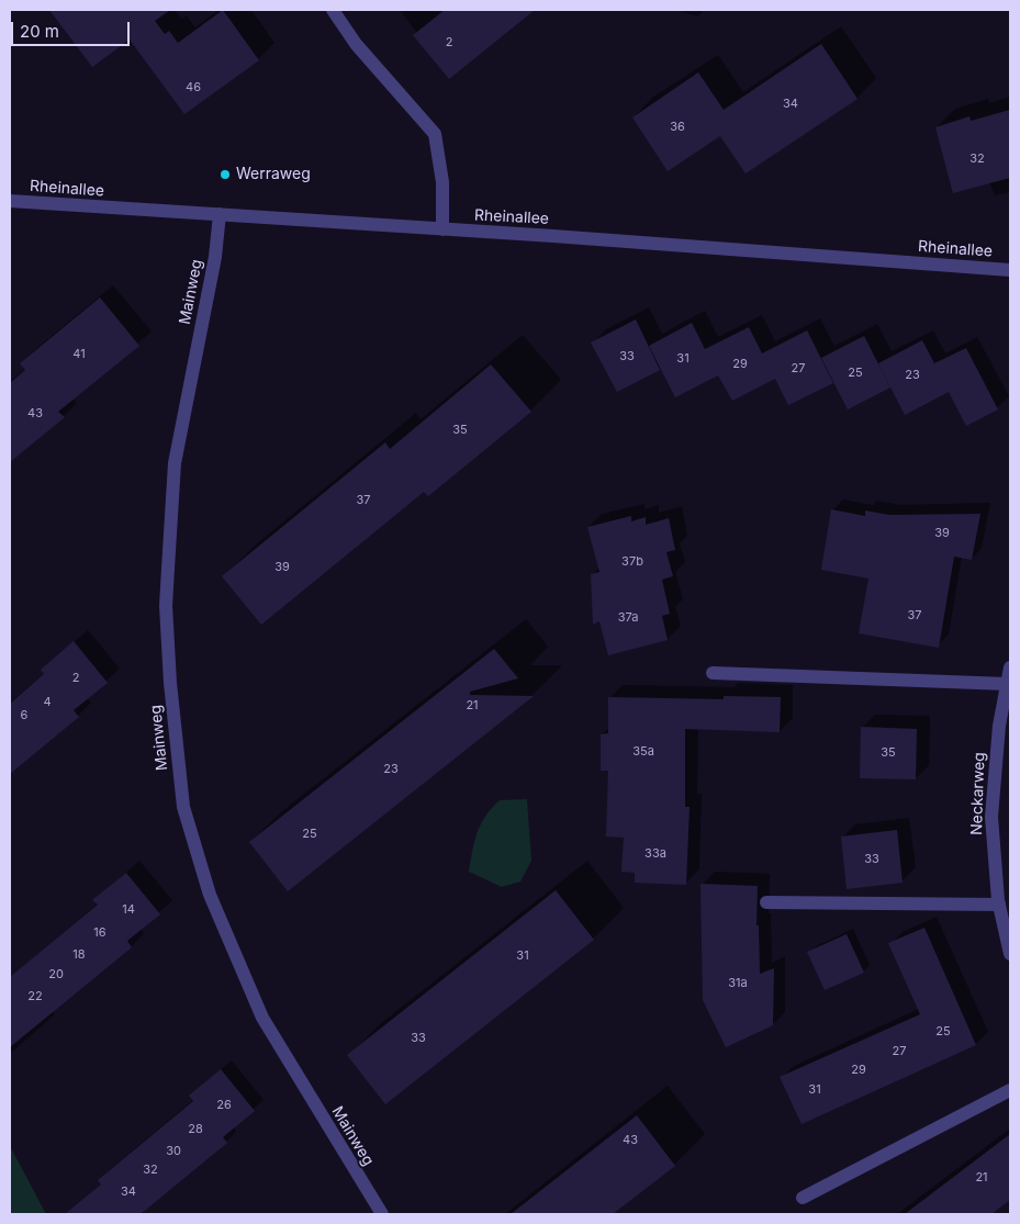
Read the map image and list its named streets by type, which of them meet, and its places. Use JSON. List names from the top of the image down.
{
  "streets": {
    "street": ["Rheinallee", "Mainweg", "Neckarweg"]
  },
  "crossings": [
    ["Rheinallee", "Mainweg"]
  ],
  "places": ["Werraweg"],
  "house_numbers": [
    "2",
    "46",
    "34",
    "36",
    "32",
    "41",
    "33",
    "31",
    "29",
    "27",
    "25",
    "23",
    "43",
    "35",
    "37",
    "39",
    "37b",
    "39",
    "37",
    "37a",
    "2",
    "4",
    "21",
    "6",
    "35a",
    "35",
    "23",
    "25",
    "33a",
    "33",
    "14",
    "16",
    "18",
    "31",
    "20",
    "31a",
    "22",
    "25",
    "33",
    "27",
    "29",
    "31",
    "26",
    "28",
    "43",
    "30",
    "32",
    "21",
    "34"
  ],
  "scale_bar": "20 m"
}
